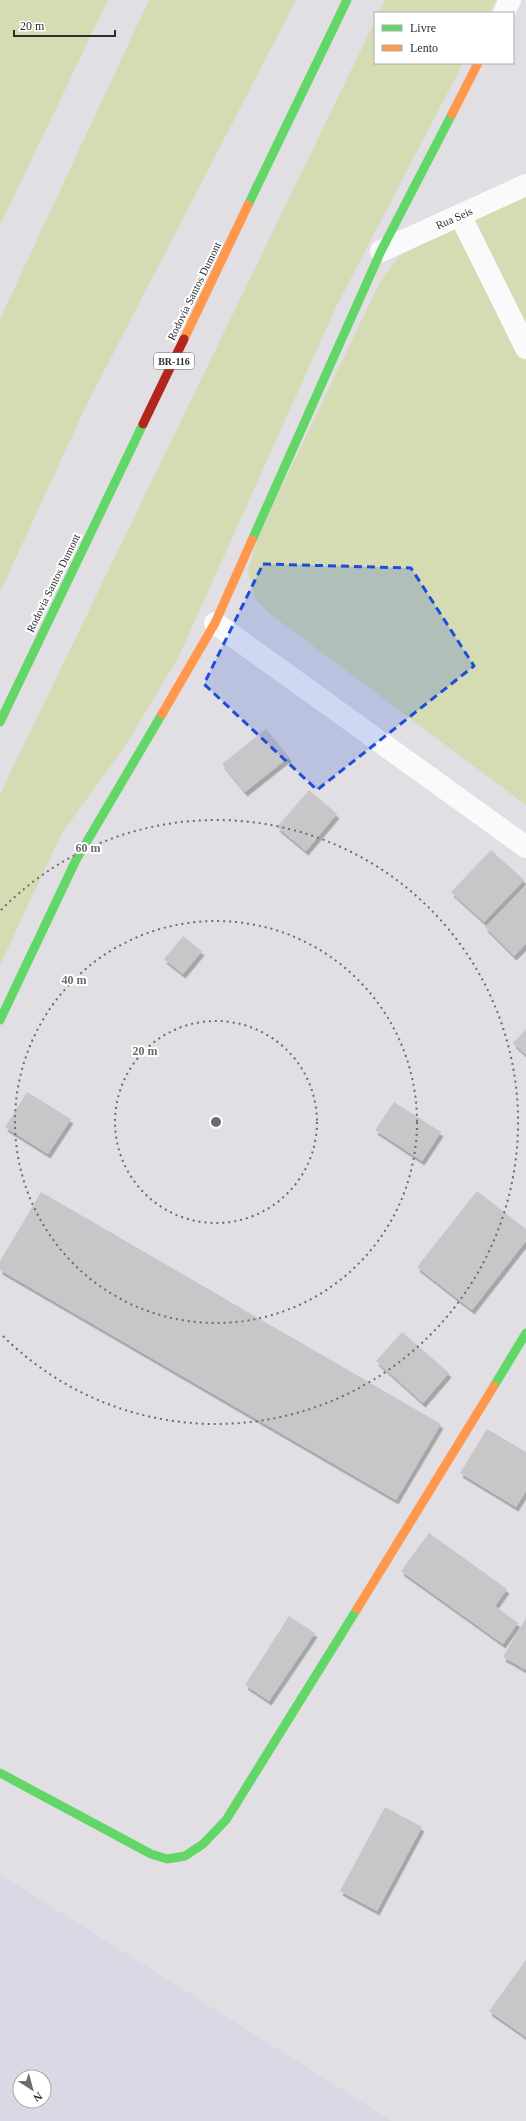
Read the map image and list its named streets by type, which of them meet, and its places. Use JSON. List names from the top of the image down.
{
  "streets": {
    "main road": ["Rodovia Santos Dumont", "BR-116"],
    "street": ["Rua Seis"]
  },
  "legend": ["Livre", "Lento"],
  "scale_bar": "20 m",
  "north": "bottom right",
  "rings": ["60 m", "40 m", "20 m"]
}
